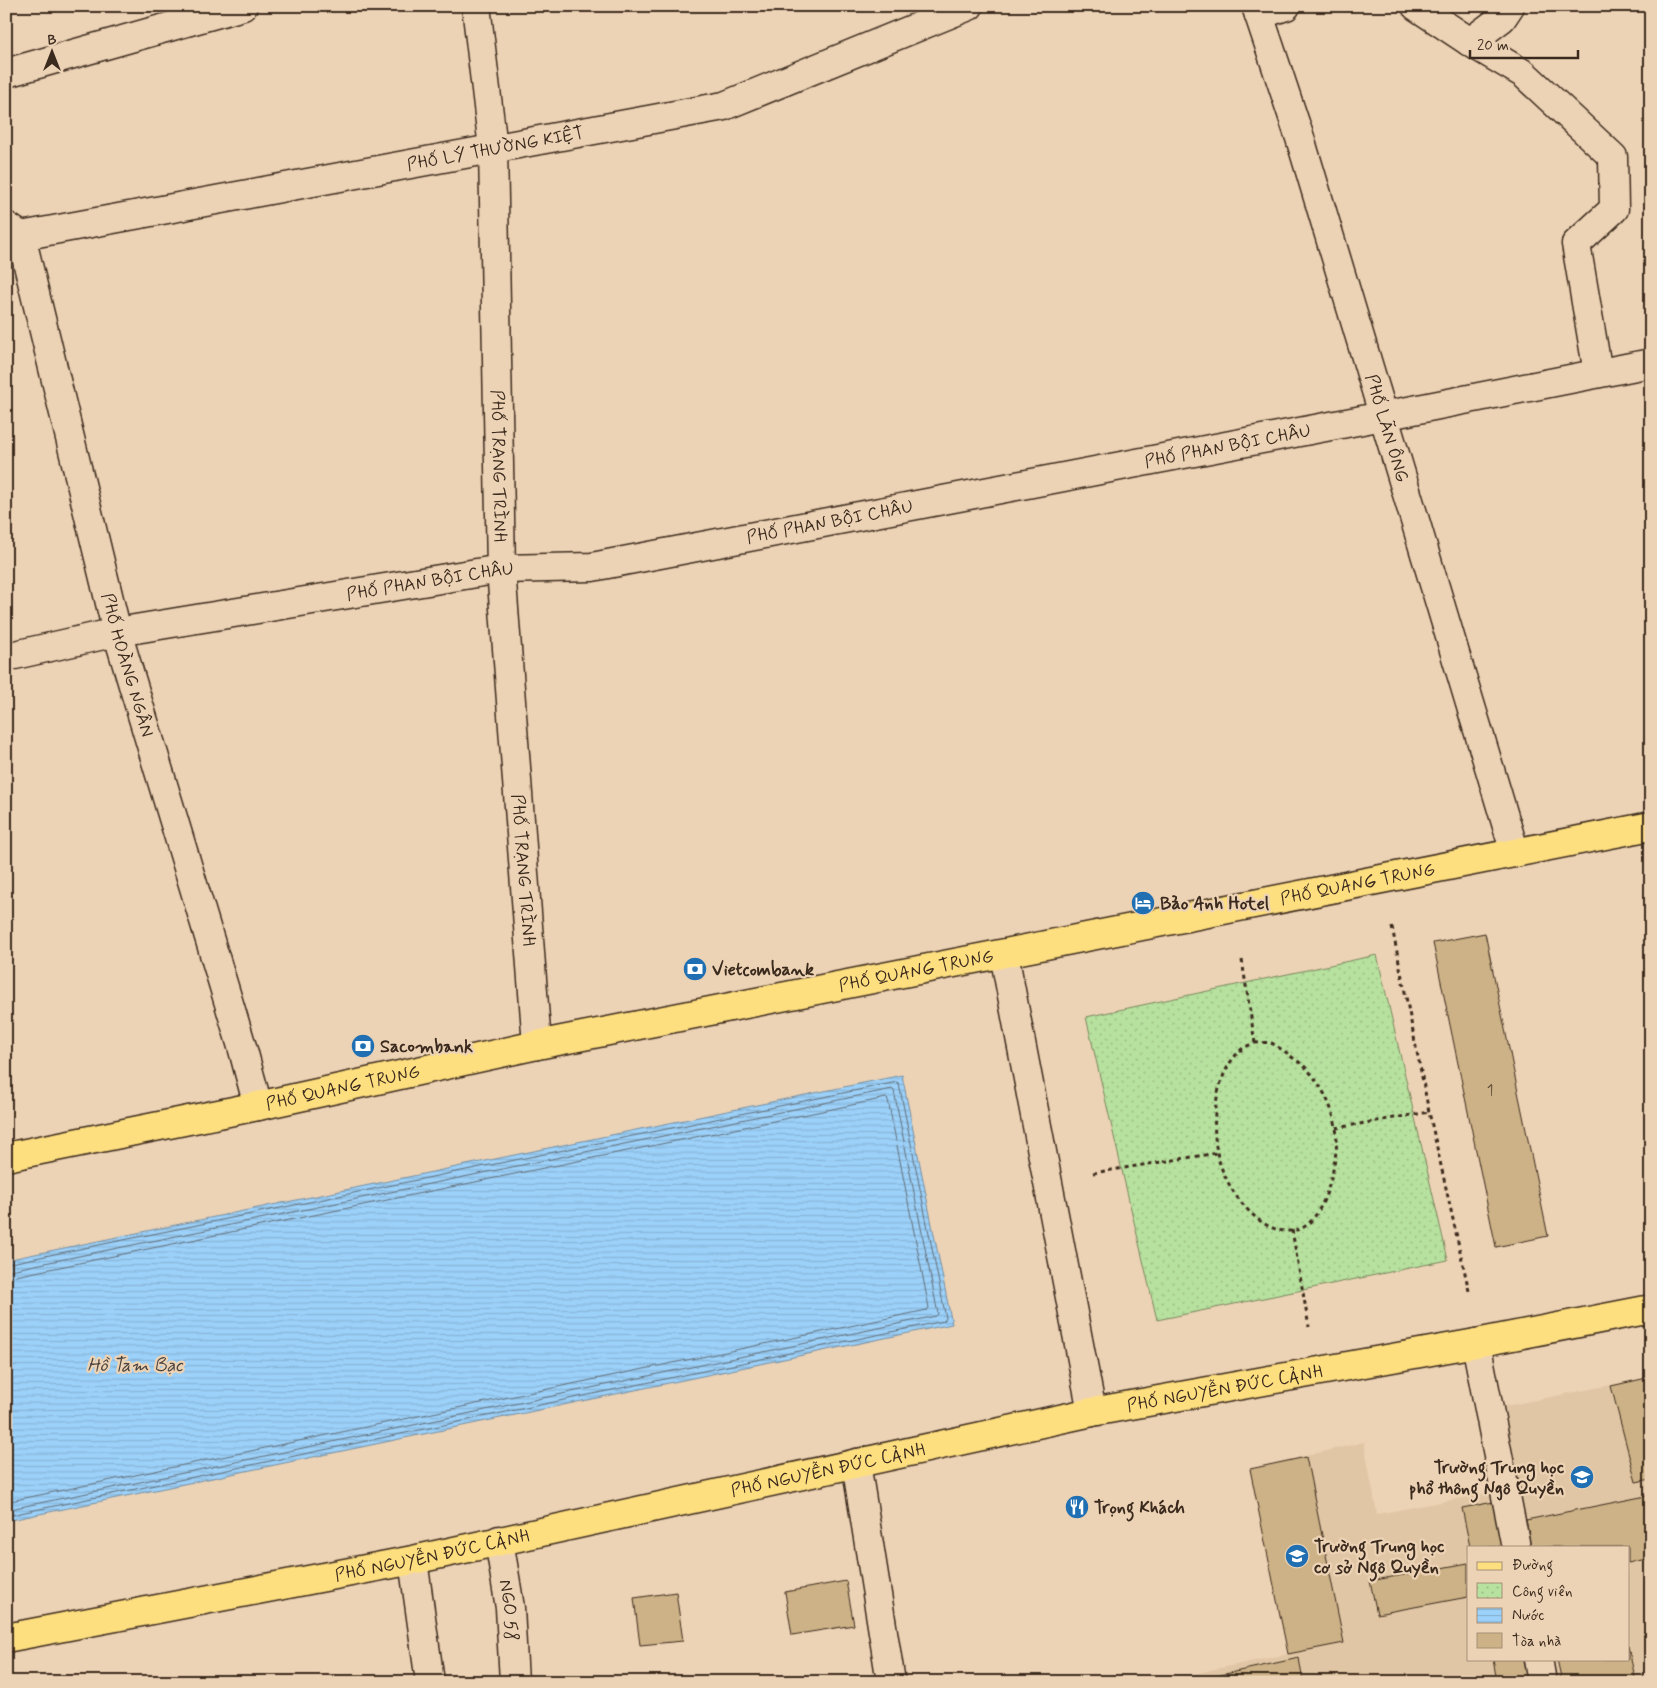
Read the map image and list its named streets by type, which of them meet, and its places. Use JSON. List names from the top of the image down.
{
  "streets": {
    "main road": ["PHỐ QUANG TRUNG", "PHỐ NGUYỄN ĐỨC CẢNH"],
    "street": [
      "PHỐ LÝ THƯỜNG KIỆT",
      "PHỐ LÃN ÔNG",
      "PHỐ PHAN BỘI CHÂU",
      "PHỐ TRẠNG TRÌNH",
      "PHỐ HOÀNG NGÂN",
      "NGO 58"
    ]
  },
  "crossings": [
    ["PHỐ LÝ THƯỜNG KIỆT", "PHỐ TRẠNG TRÌNH"],
    ["PHỐ LÝ THƯỜNG KIỆT", "PHỐ HOÀNG NGÂN"],
    ["PHỐ LÃN ÔNG", "PHỐ PHAN BỘI CHÂU"],
    ["PHỐ LÃN ÔNG", "PHỐ QUANG TRUNG"],
    ["PHỐ PHAN BỘI CHÂU", "PHỐ TRẠNG TRÌNH"],
    ["PHỐ PHAN BỘI CHÂU", "PHỐ HOÀNG NGÂN"],
    ["PHỐ TRẠNG TRÌNH", "PHỐ QUANG TRUNG"],
    ["PHỐ HOÀNG NGÂN", "PHỐ QUANG TRUNG"],
    ["PHỐ NGUYỄN ĐỨC CẢNH", "NGO 58"]
  ],
  "water": ["Hồ Tam Bạc"],
  "places": {
    "hotel": ["Bảo Anh Hotel"],
    "bank": ["Vietcombank", "Sacombank"],
    "school or university": ["Trường Trung học phổ thông Ngô Quyền", "Trường Trung học cơ sở Ngô Quyền"],
    "restaurant": ["Trọng Khách"]
  },
  "house_numbers": ["1"],
  "legend": [
    "Đường",
    "Công viên",
    "Nước",
    "Tòa nhà"
  ],
  "scale_bar": "20 m",
  "north": "top"
}
